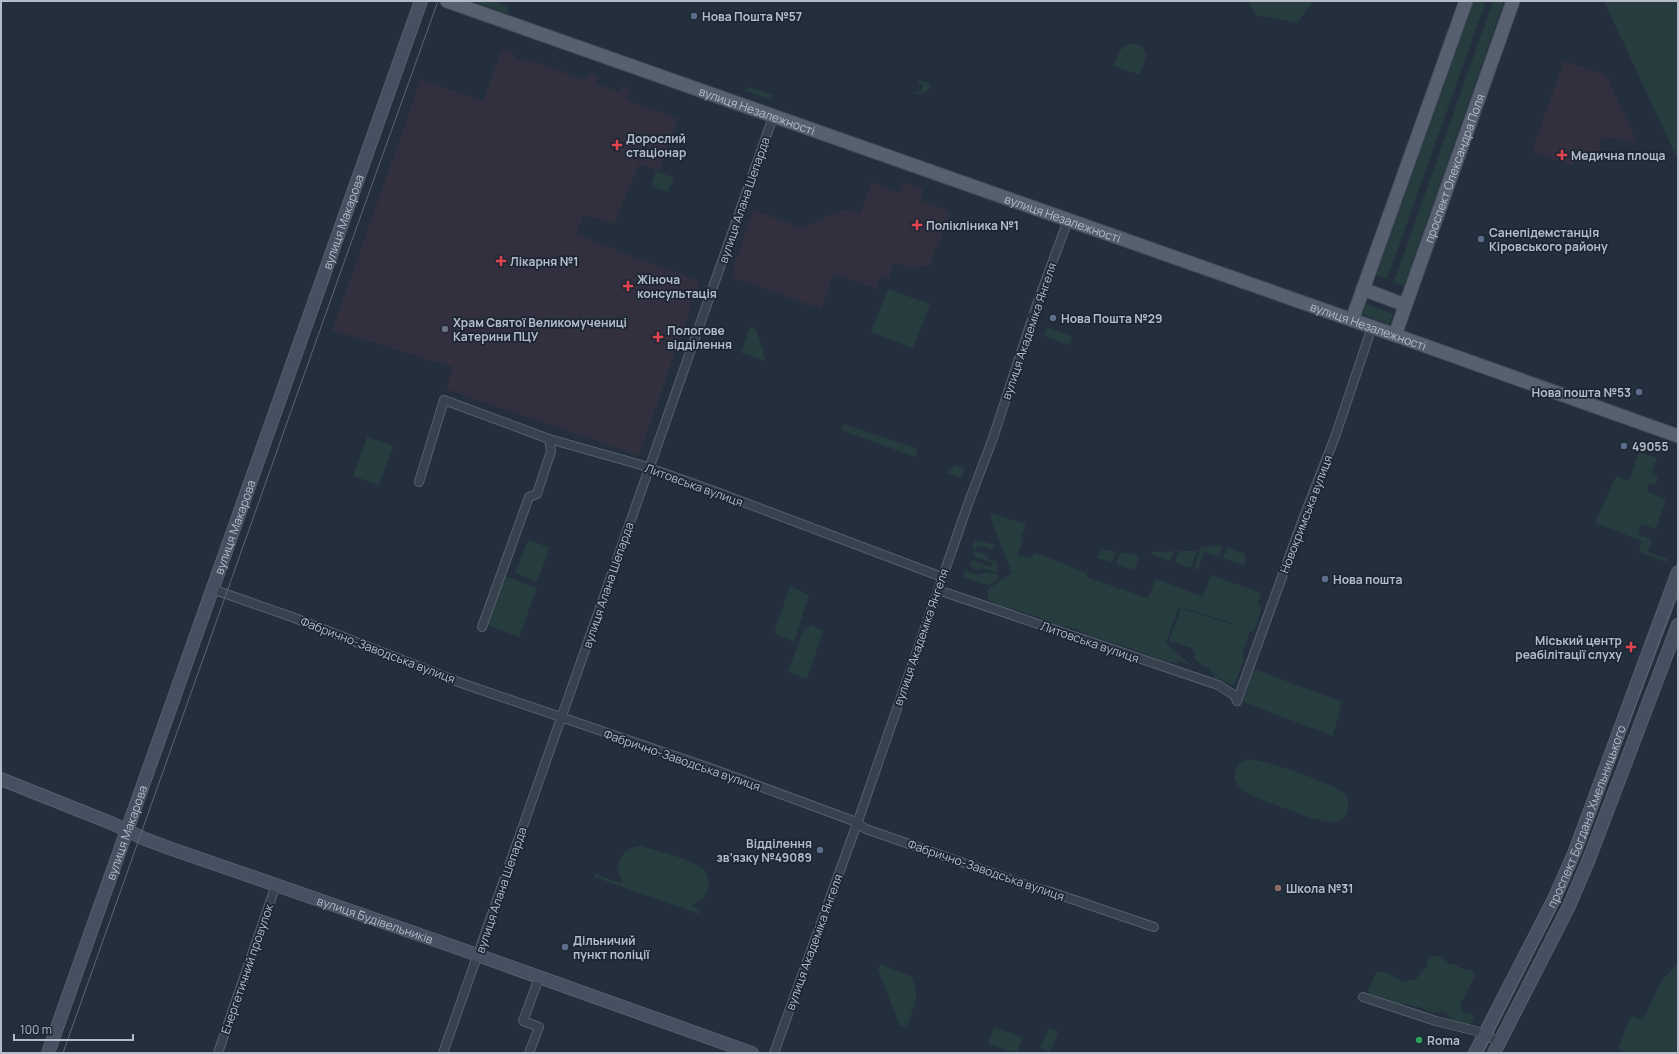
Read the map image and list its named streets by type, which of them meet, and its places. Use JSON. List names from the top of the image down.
{
  "streets": {
    "main road": [
      "вулиця Незалежності",
      "проспект Олександра Поля",
      "вулиця Макарова",
      "проспект Богдана Хмельницького",
      "вулиця Будівельників"
    ],
    "street": [
      "вулиця Алана Шепарда",
      "вулиця Академіка Янгеля",
      "Литовська вулиця",
      "Новокримська вулиця",
      "Фабрично-Заводська вулиця",
      "Енергетичний провулок"
    ]
  },
  "crossings": [
    ["вулиця Незалежності", "проспект Олександра Поля"],
    ["вулиця Незалежності", "вулиця Алана Шепарда"],
    ["вулиця Незалежності", "вулиця Академіка Янгеля"],
    ["вулиця Незалежності", "Новокримська вулиця"],
    ["вулиця Алана Шепарда", "Литовська вулиця"],
    ["вулиця Алана Шепарда", "Фабрично-Заводська вулиця"],
    ["вулиця Алана Шепарда", "вулиця Будівельників"],
    ["вулиця Макарова", "Фабрично-Заводська вулиця"],
    ["вулиця Макарова", "вулиця Будівельників"],
    ["вулиця Академіка Янгеля", "Литовська вулиця"],
    ["вулиця Академіка Янгеля", "Фабрично-Заводська вулиця"],
    ["Литовська вулиця", "Новокримська вулиця"],
    ["вулиця Будівельників", "Енергетичний провулок"]
  ],
  "places": {
    "other": [
      "Нова Пошта №57",
      "Санепідемстанція Кіровського району",
      "Нова Пошта №29",
      "Храм Святої Великомучениці Катерини ПЦУ",
      "Нова пошта №53",
      "49055",
      "Нова пошта",
      "Відділення зв’язку №49089",
      "Школа №31",
      "Дільничий пункт поліції",
      "Roma"
    ],
    "health": [
      "Дорослий стаціонар",
      "Медична площа",
      "Полікліника №1",
      "Лікарня №1",
      "Жіноча консультація",
      "Пологове відділення",
      "Міський центр реабілітації слуху"
    ]
  },
  "scale_bar": "100 m"
}
